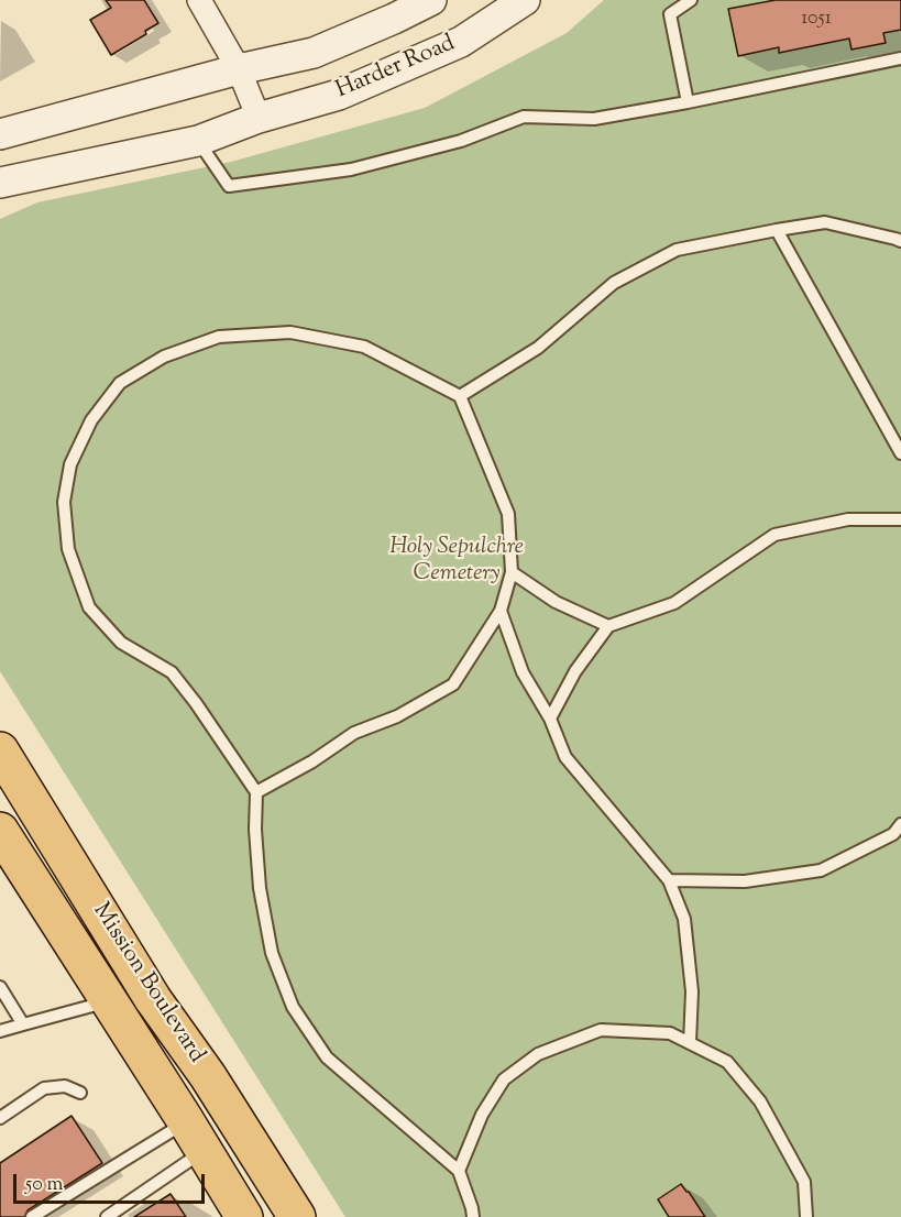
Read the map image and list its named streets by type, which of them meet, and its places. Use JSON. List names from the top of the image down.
{
  "streets": {
    "main road": ["Mission Boulevard"],
    "street": ["Harder Road"]
  },
  "parks": ["Holy Sepulchre Cemetery"],
  "house_numbers": ["1051"],
  "scale_bar": "50 m"
}
